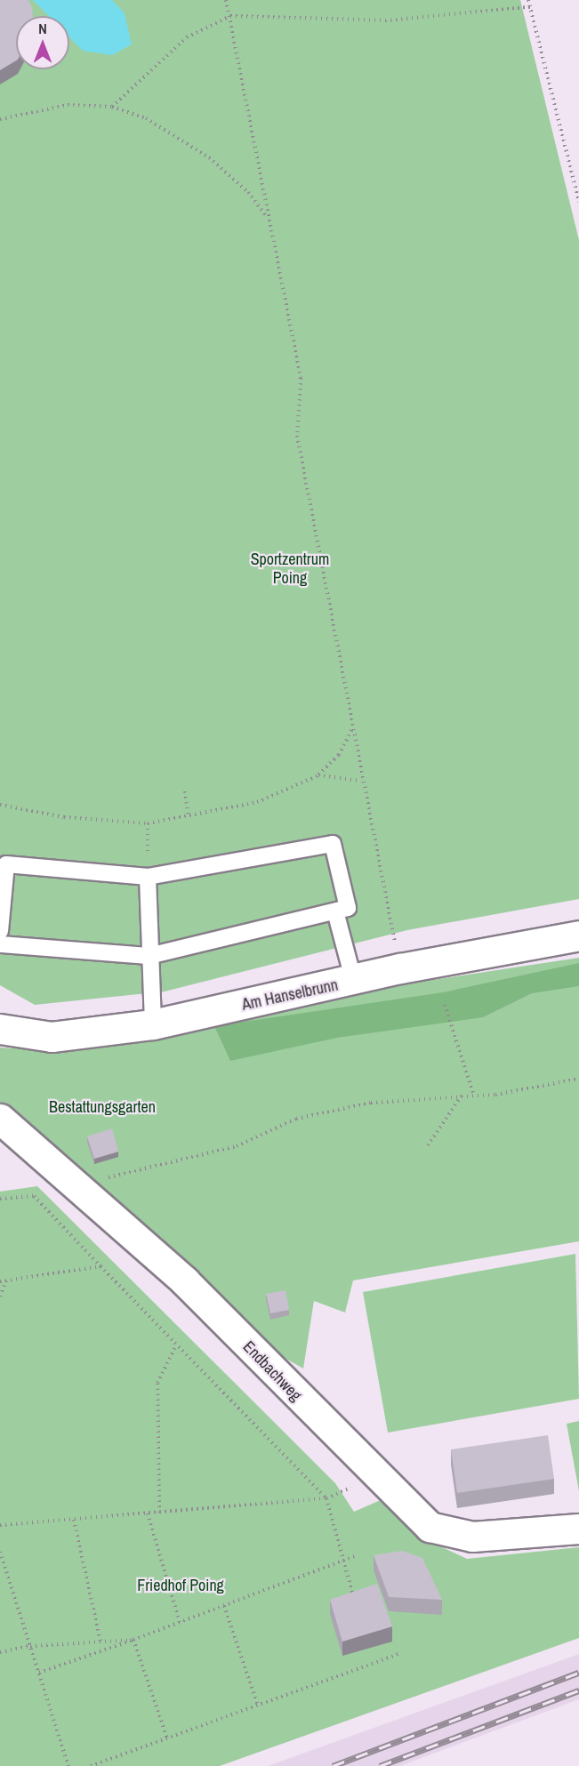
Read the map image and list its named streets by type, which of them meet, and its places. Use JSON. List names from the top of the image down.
{
  "streets": {
    "street": ["Am Hanselbrunn", "Endbachweg"]
  },
  "parks": ["Sportzentrum Poing", "Bestattungsgarten", "Friedhof Poing"],
  "north": "top"
}
